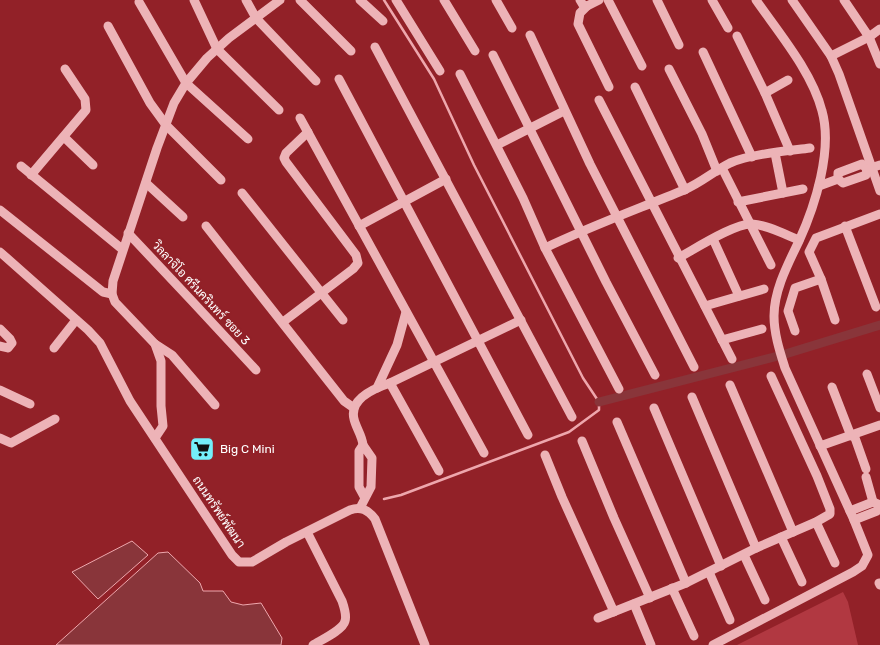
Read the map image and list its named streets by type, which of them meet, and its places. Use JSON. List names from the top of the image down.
{
  "streets": {
    "street": ["วิลลาจิโอ ศรีนครินทร์ ซอย 3", "ถนนทรัพย์พัฒนา"]
  },
  "places": {
    "supermarket": ["Big C Mini"]
  }
}
